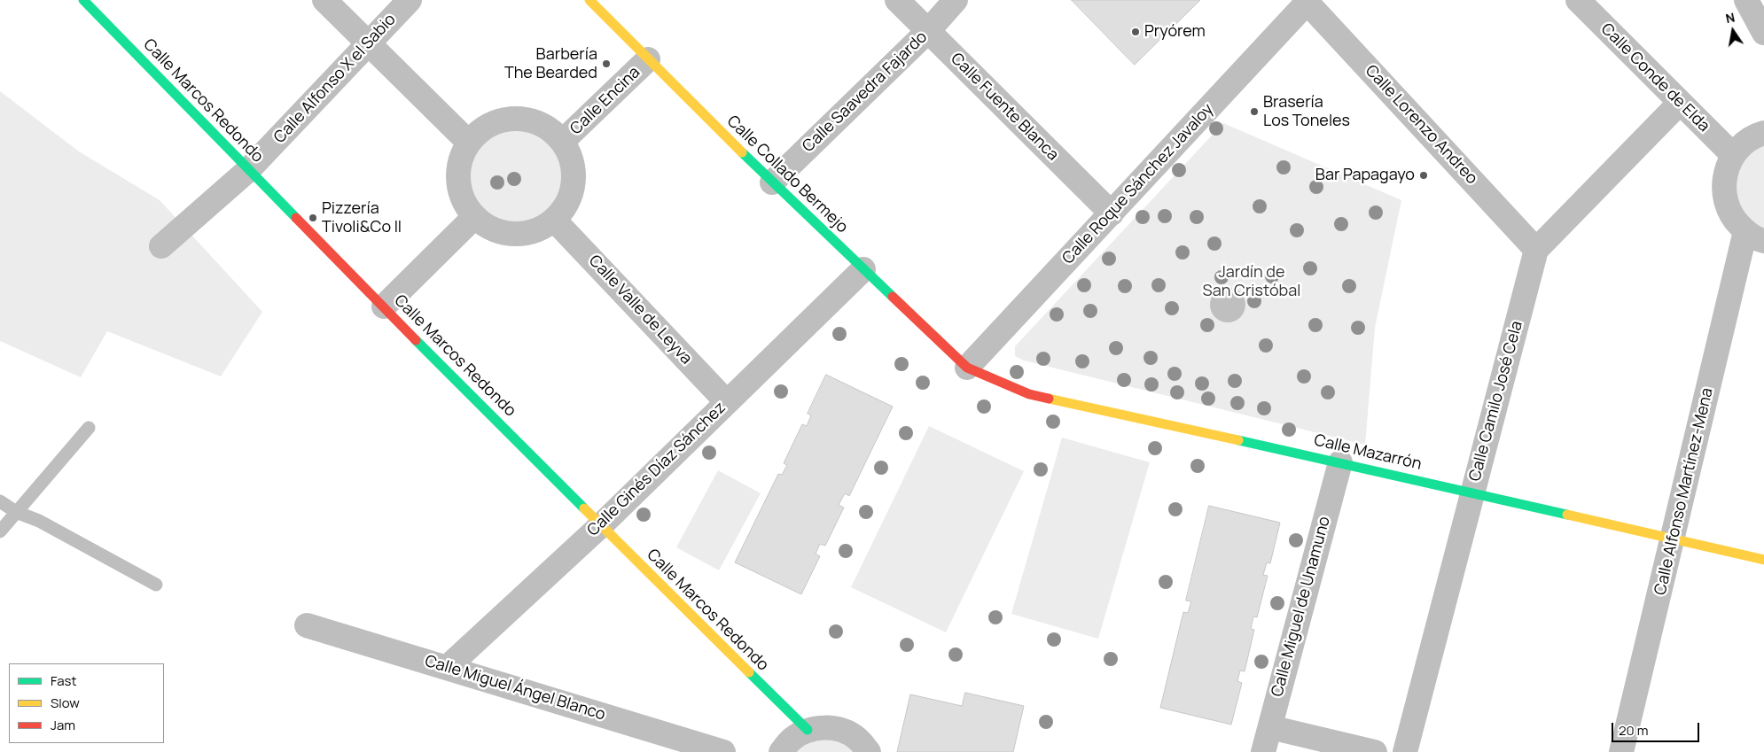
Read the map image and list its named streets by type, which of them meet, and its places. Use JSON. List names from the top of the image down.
{
  "streets": {
    "street": [
      "Calle Conde de Elda",
      "Calle Alfonso X el Sabio",
      "Calle Saavedra Fajardo",
      "Calle Marcos Redondo",
      "Calle Encina",
      "Calle Fuente Blanca",
      "Calle Lorenzo Andreo",
      "Calle Collado Bermejo",
      "Calle Roque Sánchez Javaloy",
      "Calle Valle de Leyva",
      "Calle Camilo José Cela",
      "Calle Mazarrón",
      "Calle Ginés Díaz Sánchez",
      "Calle Alfonso Martínez-Mena",
      "Calle Miguel de Unamuno",
      "Calle Miguel Ángel Blanco"
    ]
  },
  "crossings": [
    ["Calle Conde de Elda", "Calle Camilo José Cela"],
    ["Calle Alfonso X el Sabio", "Calle Marcos Redondo"],
    ["Calle Saavedra Fajardo", "Calle Fuente Blanca"],
    ["Calle Saavedra Fajardo", "Calle Collado Bermejo"],
    ["Calle Marcos Redondo", "Calle Ginés Díaz Sánchez"],
    ["Calle Encina", "Calle Collado Bermejo"],
    ["Calle Encina", "Calle Valle de Leyva"],
    ["Calle Fuente Blanca", "Calle Roque Sánchez Javaloy"],
    ["Calle Lorenzo Andreo", "Calle Roque Sánchez Javaloy"],
    ["Calle Lorenzo Andreo", "Calle Camilo José Cela"],
    ["Calle Collado Bermejo", "Calle Roque Sánchez Javaloy"],
    ["Calle Collado Bermejo", "Calle Mazarrón"],
    ["Calle Collado Bermejo", "Calle Ginés Díaz Sánchez"],
    ["Calle Roque Sánchez Javaloy", "Calle Mazarrón"],
    ["Calle Valle de Leyva", "Calle Ginés Díaz Sánchez"],
    ["Calle Camilo José Cela", "Calle Mazarrón"],
    ["Calle Mazarrón", "Calle Alfonso Martínez-Mena"],
    ["Calle Mazarrón", "Calle Miguel de Unamuno"],
    ["Calle Ginés Díaz Sánchez", "Calle Miguel Ángel Blanco"]
  ],
  "parks": ["Jardín de San Cristóbal"],
  "places": [
    "Pryórem",
    "Barbería The Bearded",
    "Brasería Los Toneles",
    "Bar Papagayo",
    "Pizzería Tivoli&Co II"
  ],
  "legend": ["Fast", "Slow", "Jam"],
  "scale_bar": "20 m",
  "north": "top"
}
